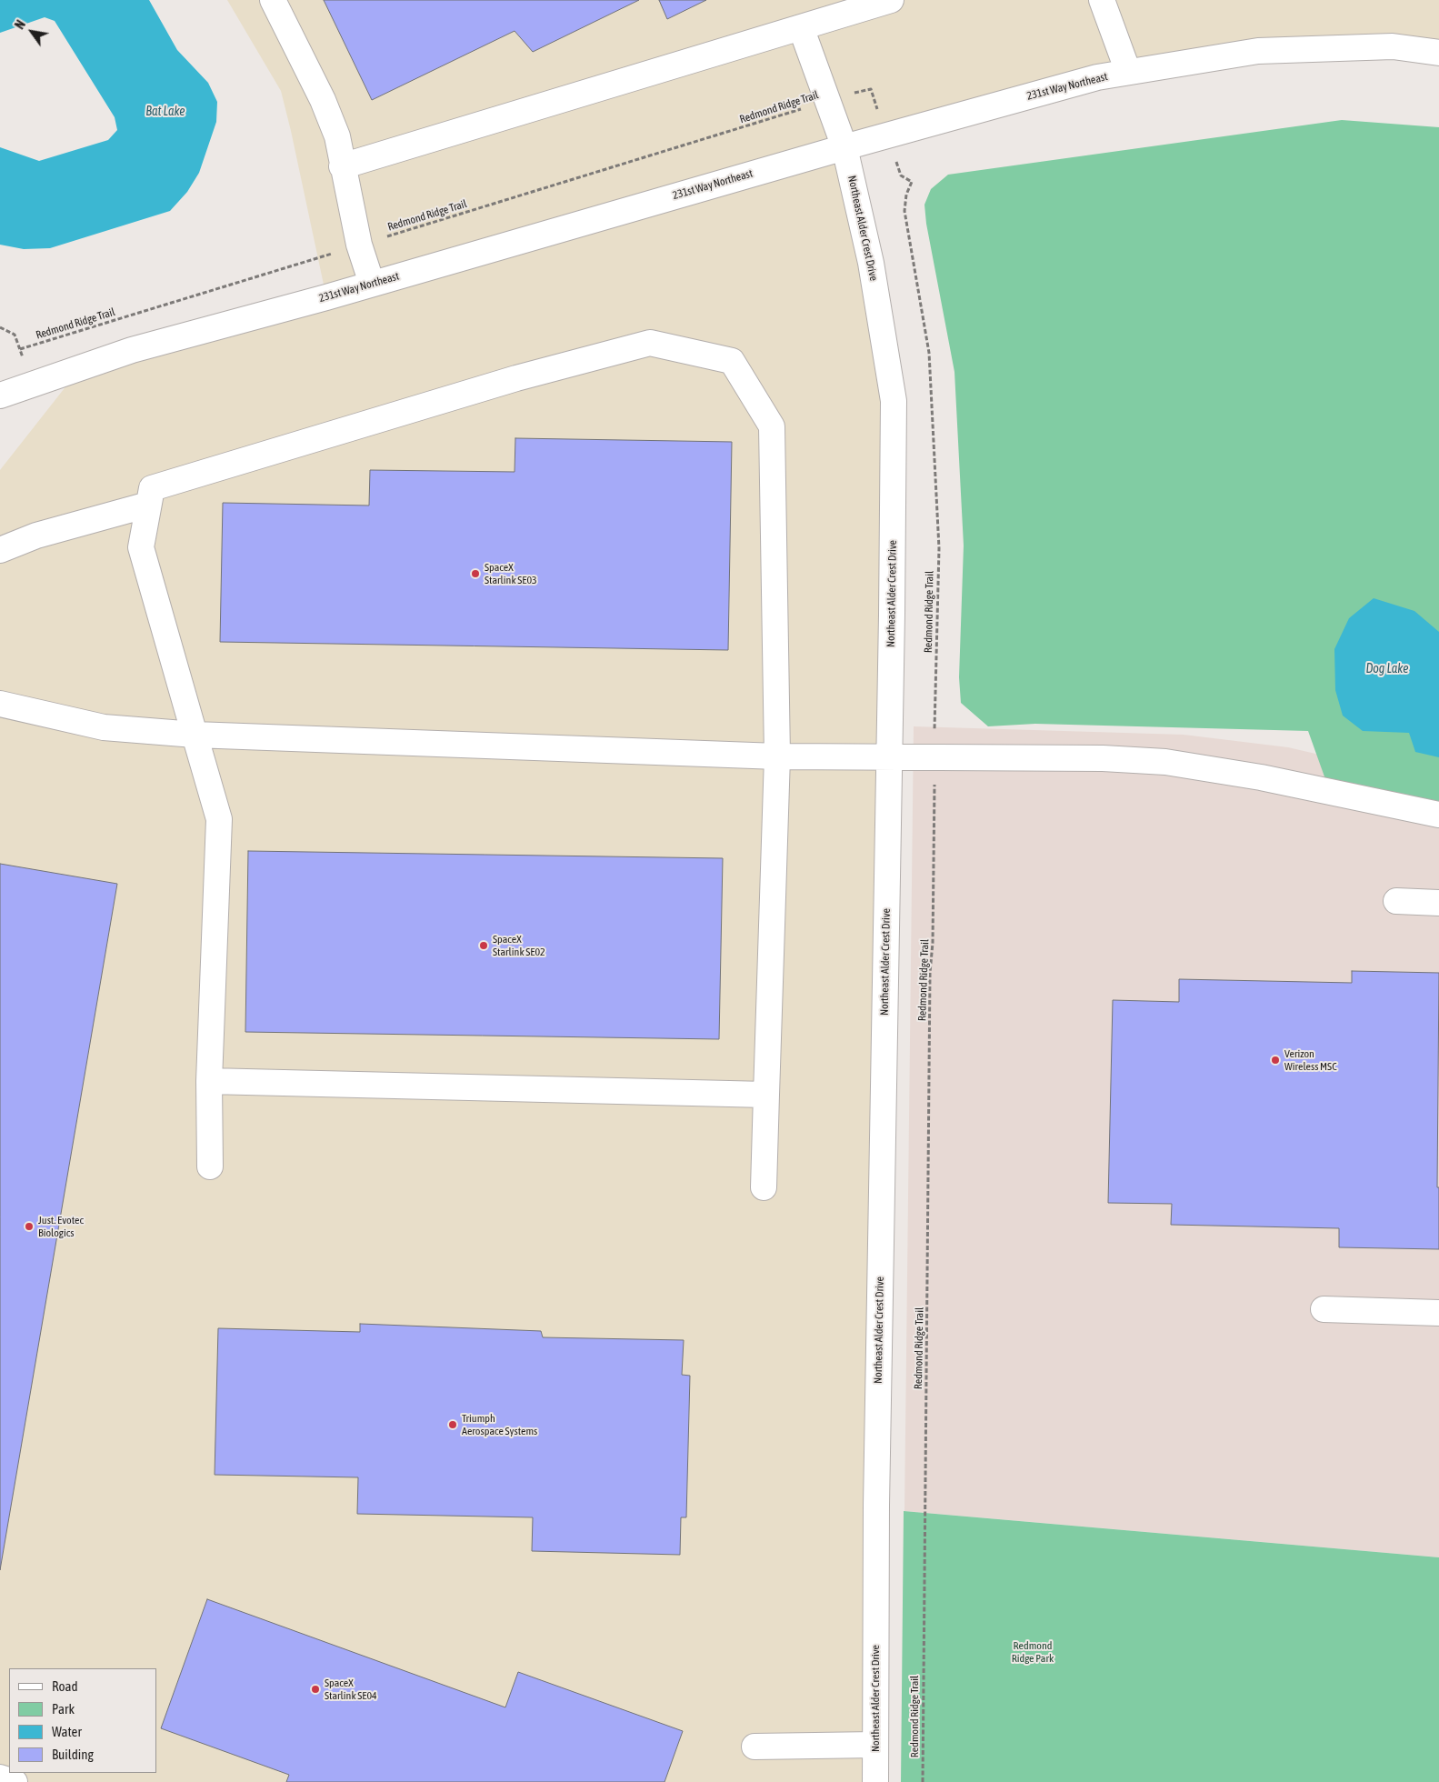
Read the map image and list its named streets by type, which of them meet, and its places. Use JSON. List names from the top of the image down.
{
  "streets": {
    "street": ["231st Way Northeast", "Northeast Alder Crest Drive"],
    "path": ["Redmond Ridge Trail"]
  },
  "crossings": [
    ["231st Way Northeast", "Northeast Alder Crest Drive"],
    ["Redmond Ridge Trail", "Northeast Alder Crest Drive"]
  ],
  "water": ["Bat Lake", "Dog Lake"],
  "parks": ["Redmond Ridge Park"],
  "places": [
    "SpaceX Starlink SE03",
    "SpaceX Starlink SE02",
    "Verizon Wireless MSC",
    "Just. Evotec Biologics",
    "Triumph Aerospace Systems",
    "SpaceX Starlink SE04"
  ],
  "legend": [
    "Road",
    "Park",
    "Water",
    "Building"
  ],
  "north": "top left"
}
